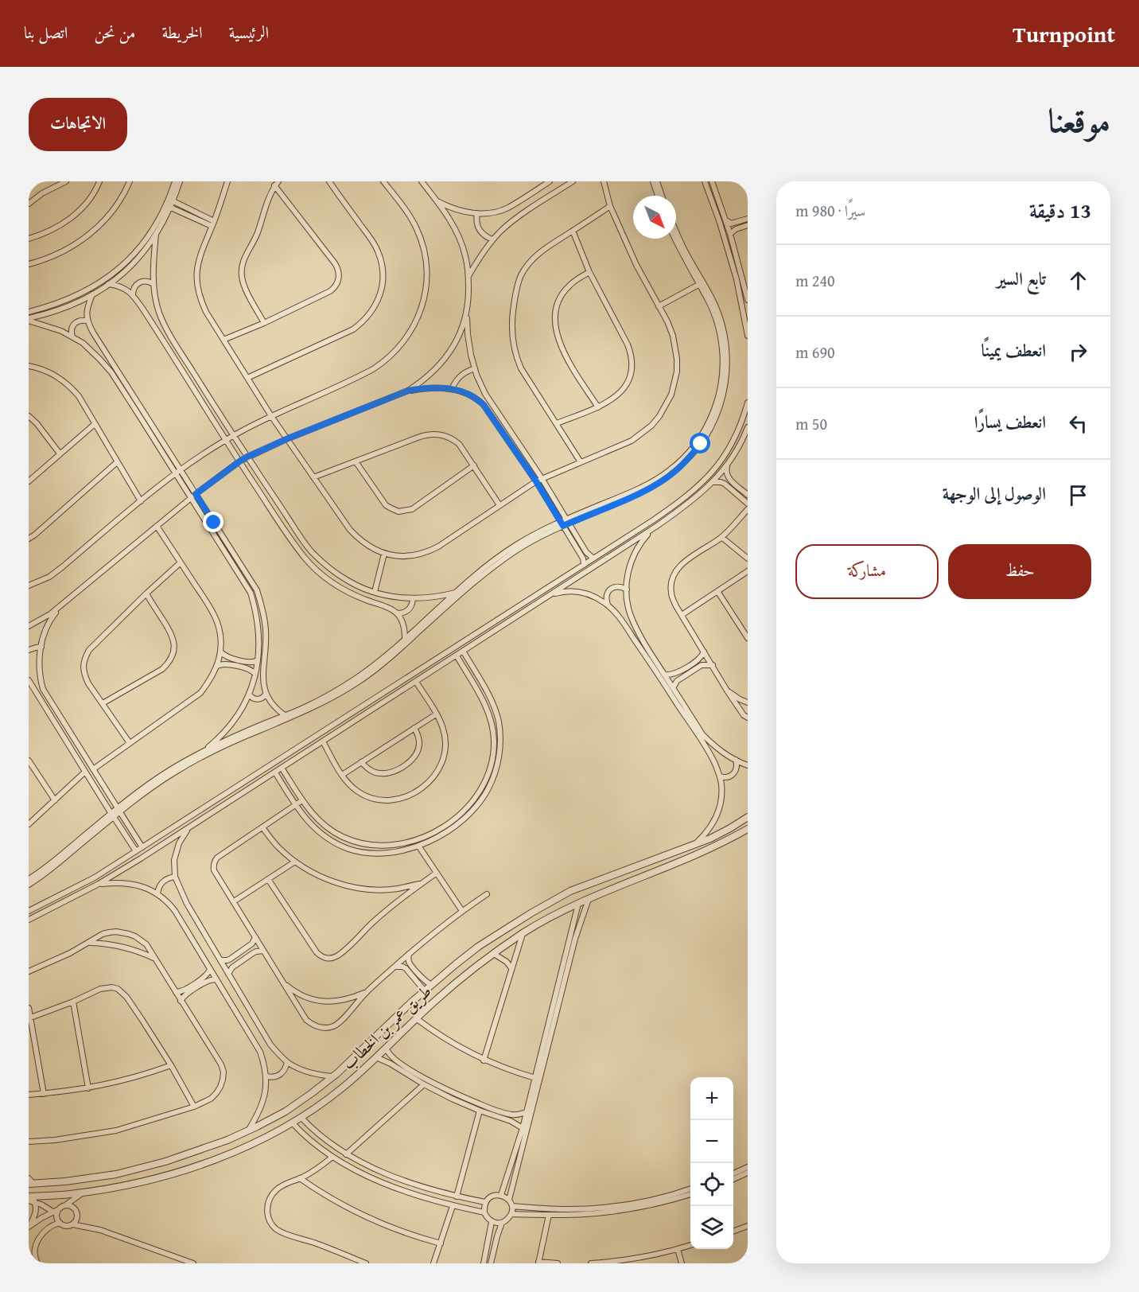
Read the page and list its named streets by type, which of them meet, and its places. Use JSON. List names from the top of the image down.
{
  "streets": {
    "street": ["طريق عمر بن الخطاب"]
  },
  "north": "bottom right",
  "page": {
    "header": "Turnpoint",
    "nav": [
      "الرئيسية",
      "الخريطة",
      "من نحن",
      "اتصل بنا"
    ],
    "title": "موقعنا",
    "buttons": [
      "الاتجاهات",
      ["حفظ", "مشاركة"]
    ],
    "heading": ["13 دقيقة", "سيرًا · 980 m"],
    "list": [
      ["تابع السير", "240 m"],
      ["انعطف يمينًا", "690 m"],
      ["انعطف يسارًا", "50 m"],
      "الوصول إلى الوجهة"
    ],
    "map_buttons": ["+", "−"]
  }
}
